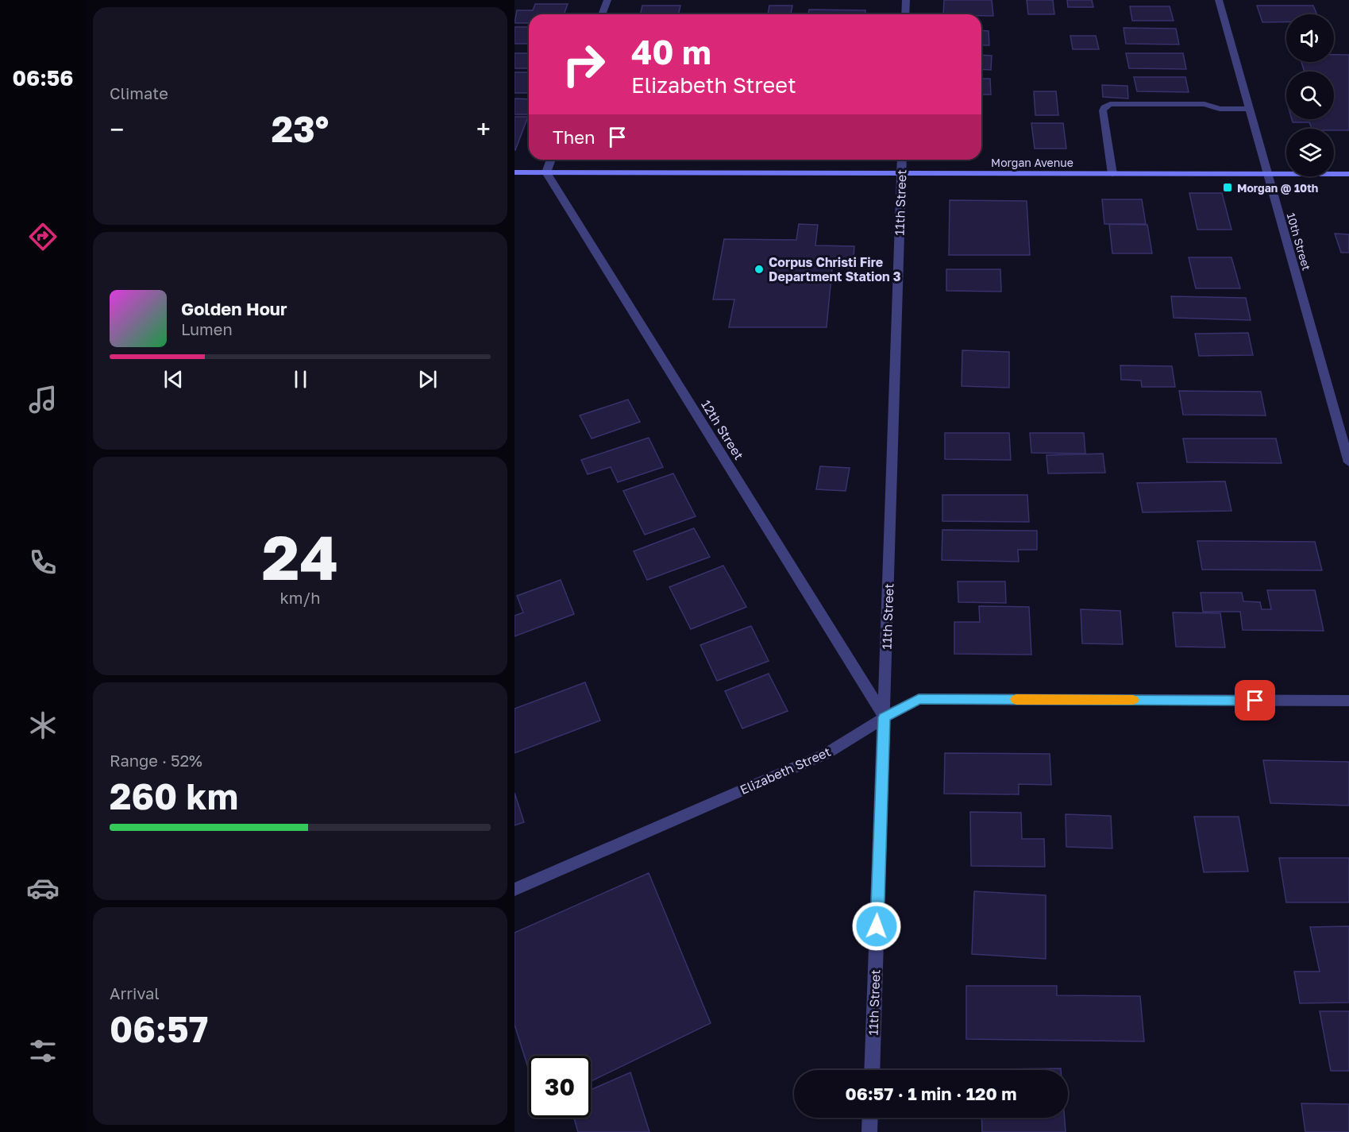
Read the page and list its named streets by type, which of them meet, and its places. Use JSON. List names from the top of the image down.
{
  "streets": {
    "main road": ["Morgan Avenue"],
    "street": [
      "11th Street",
      "10th Street",
      "12th Street",
      "Elizabeth Street"
    ]
  },
  "crossings": [
    ["Morgan Avenue", "11th Street"],
    ["Morgan Avenue", "10th Street"],
    ["Morgan Avenue", "12th Street"],
    ["11th Street", "12th Street"],
    ["11th Street", "Elizabeth Street"],
    ["12th Street", "Elizabeth Street"]
  ],
  "places": {
    "transit": ["Morgan @ 10th"],
    "other": ["Corpus Christi Fire Department Station 3"]
  },
  "page": {
    "tabs": "06:56",
    "tile": [
      "Climate",
      ["24", "km/h"],
      ["Range · 52%", "260 km"],
      ["Arrival", "06:57"]
    ],
    "turn": ["40 m", "Elizabeth Street"],
    "heat": ["−", "23°", "+"],
    "then": "Then",
    "song": ["Golden Hour", "Lumen"],
    "limit": "30",
    "trip": "06:57 · 1 min · 120 m"
  }
}
